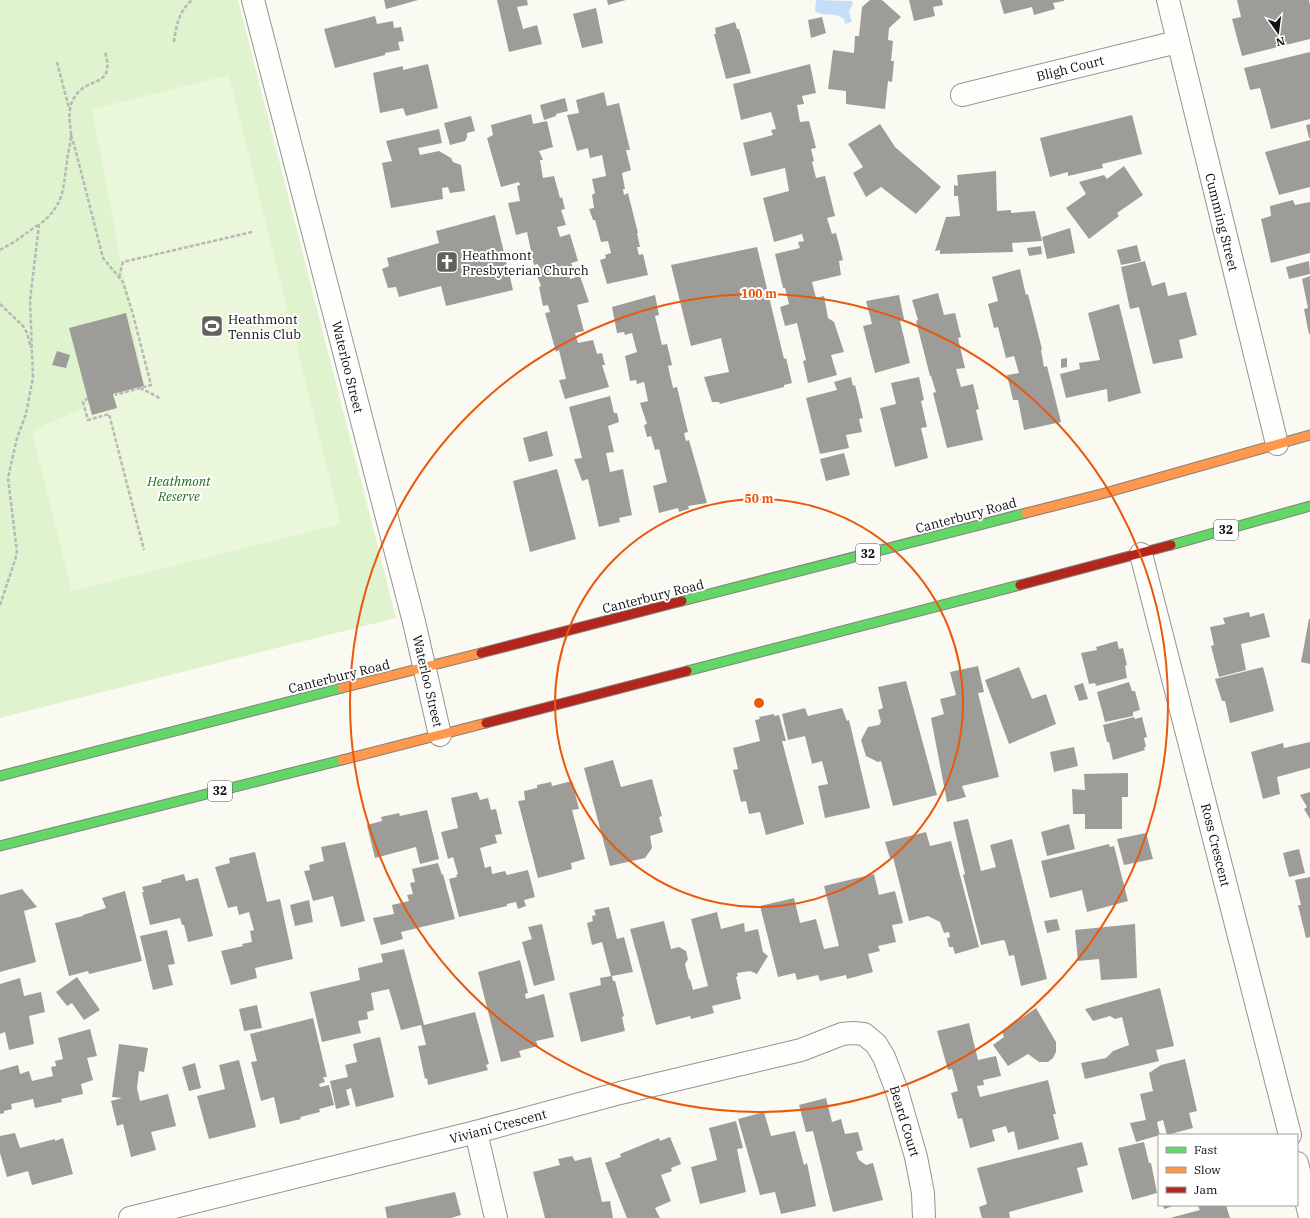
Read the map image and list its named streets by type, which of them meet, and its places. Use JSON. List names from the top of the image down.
{
  "streets": {
    "main road": ["Canterbury Road", "32"],
    "street": [
      "Bligh Court",
      "Cumming Street",
      "Waterloo Street",
      "Ross Crescent",
      "Beard Court",
      "Viviani Crescent"
    ]
  },
  "crossings": [
    ["Bligh Court", "Cumming Street"],
    ["Cumming Street", "Canterbury Road"],
    ["Waterloo Street", "Canterbury Road"],
    ["Waterloo Street", "32"],
    ["32", "Ross Crescent"],
    ["Beard Court", "Viviani Crescent"]
  ],
  "parks": ["Heathmont Reserve"],
  "places": {
    "church": ["Heathmont Presbyterian Church"],
    "sports": ["Heathmont Tennis Club"]
  },
  "legend": ["Fast", "Slow", "Jam"],
  "north": "bottom",
  "rings": ["100 m", "50 m"]
}
